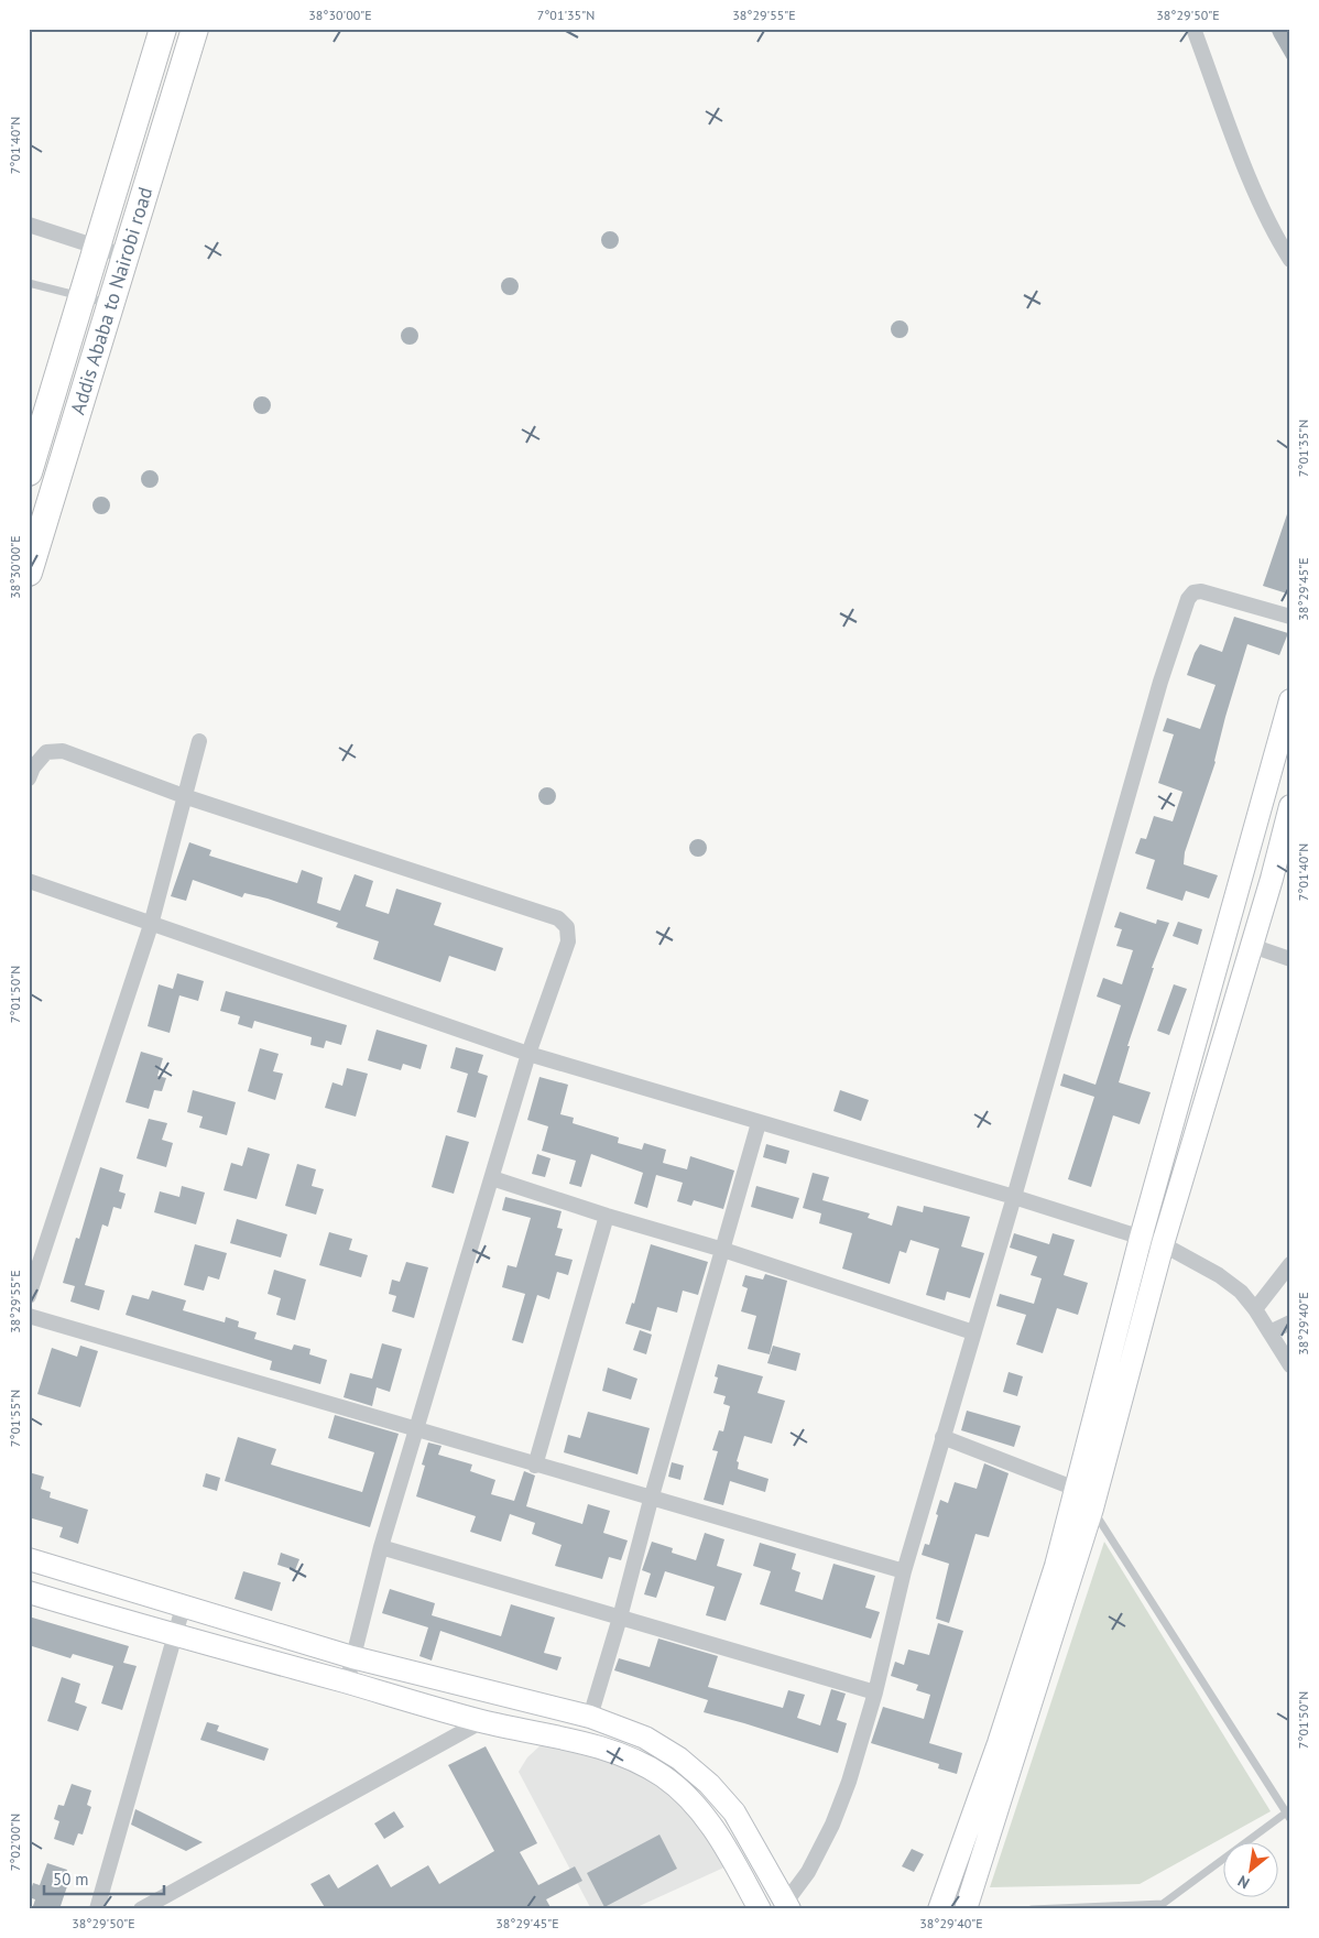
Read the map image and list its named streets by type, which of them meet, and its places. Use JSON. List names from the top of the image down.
{
  "streets": {
    "highway": ["Addis Ababa to Nairobi road"]
  },
  "scale_bar": "50 m",
  "north": "bottom left",
  "coordinates": [
    "38°30'00\"E",
    "7°01'35\"N",
    "38°29'55\"E",
    "38°29'50\"E",
    "7°01'40\"N",
    "38°29'45\"E",
    "7°01'50\"N",
    "38°29'40\"E",
    "7°01'55\"N",
    "7°02'00\"N"
  ]
}
